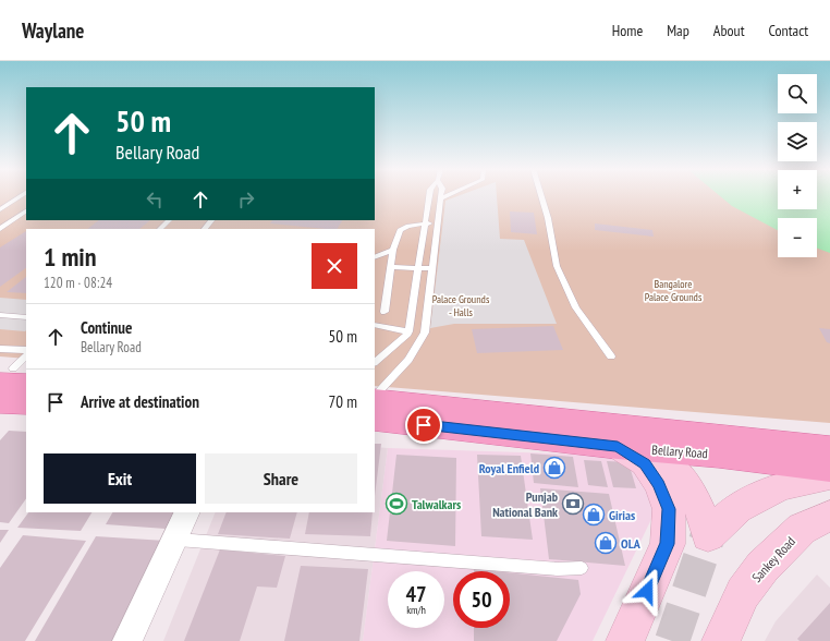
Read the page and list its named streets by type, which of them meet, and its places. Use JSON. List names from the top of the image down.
{
  "streets": {
    "main road": ["Bellary Road", "Sankey Road"]
  },
  "parks": ["Bangalore Palace Grounds", "Palace Grounds - Halls"],
  "places": {
    "shop": ["Royal Enfield", "Girias", "OLA"],
    "sports": ["Talwalkars"],
    "bank": ["Punjab National Bank"]
  },
  "page": {
    "header": "Waylane",
    "nav": [
      "Home",
      "Map",
      "About",
      "Contact"
    ],
    "map_buttons": ["+", "−"],
    "turn": ["50 m", "Bellary Road"],
    "heading": ["1 min", "120 m · 08:24"],
    "list": [
      {
        "name": "Continue",
        "note": "Bellary Road",
        "value": "50 m"
      },
      {
        "name": "Arrive at destination",
        "value": "70 m"
      }
    ],
    "buttons": ["Exit", "Share"],
    "speed": "47 km/h",
    "limit": "50"
  }
}
